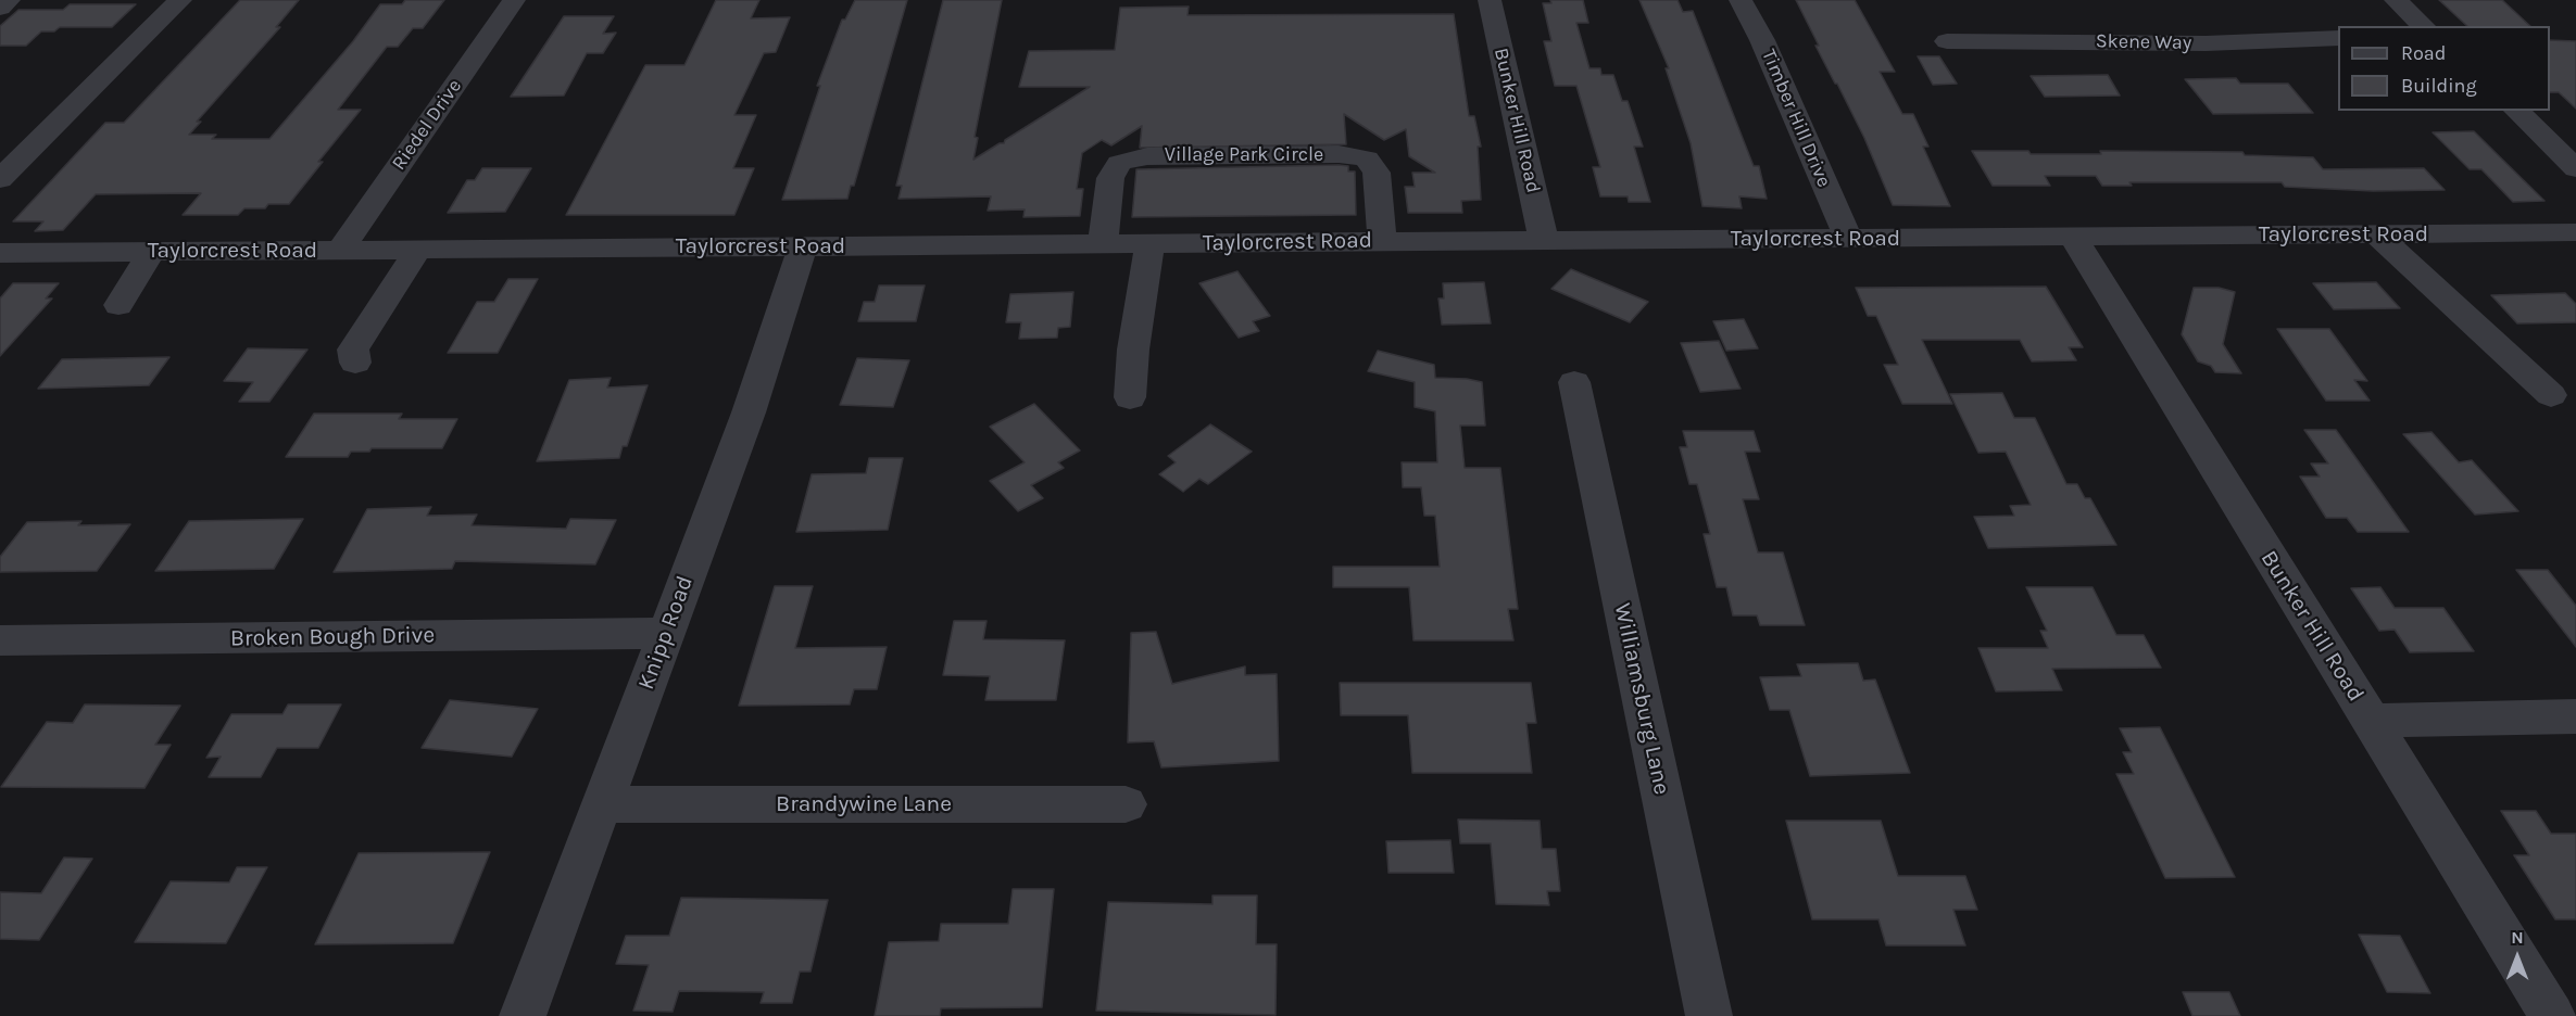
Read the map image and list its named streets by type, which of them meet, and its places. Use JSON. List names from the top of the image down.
{
  "streets": {
    "street": [
      "Skene Way",
      "Timber Hill Drive",
      "Bunker Hill Road",
      "Riedel Drive",
      "Village Park Circle",
      "Taylorcrest Road",
      "Knipp Road",
      "Broken Bough Drive",
      "Williamsburg Lane",
      "Brandywine Lane"
    ]
  },
  "crossings": [
    ["Timber Hill Drive", "Taylorcrest Road"],
    ["Bunker Hill Road", "Taylorcrest Road"],
    ["Riedel Drive", "Taylorcrest Road"],
    ["Village Park Circle", "Taylorcrest Road"],
    ["Taylorcrest Road", "Knipp Road"],
    ["Knipp Road", "Broken Bough Drive"],
    ["Knipp Road", "Brandywine Lane"]
  ],
  "legend": ["Road", "Building"],
  "north": "top"
}
